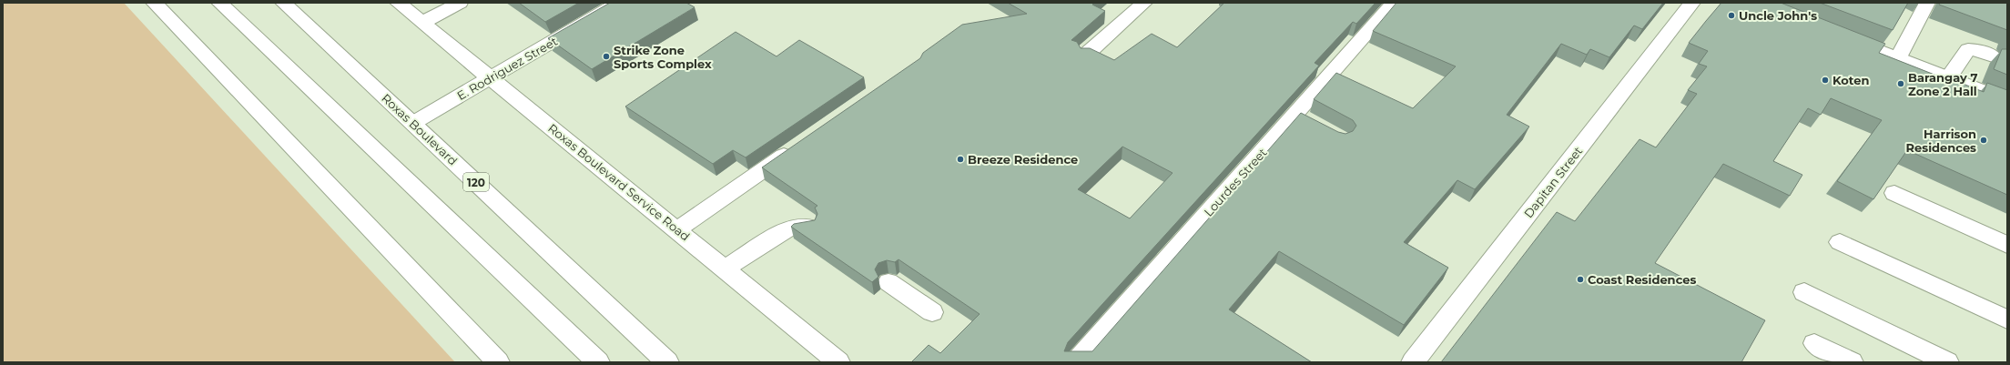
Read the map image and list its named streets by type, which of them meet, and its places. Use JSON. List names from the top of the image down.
{
  "streets": {
    "main road": [
      "E. Rodriguez Street",
      "Roxas Boulevard",
      "120",
      "Roxas Boulevard Service Road",
      "Lourdes Street",
      "Dapitan Street"
    ]
  },
  "crossings": [
    ["E. Rodriguez Street", "Roxas Boulevard"],
    ["E. Rodriguez Street", "Roxas Boulevard Service Road"]
  ],
  "places": [
    "Uncle John's",
    "Strike Zone Sports Complex",
    "Koten",
    "Barangay 7 Zone 2 Hall",
    "Harrison Residences",
    "Breeze Residence",
    "Coast Residences"
  ]
}
